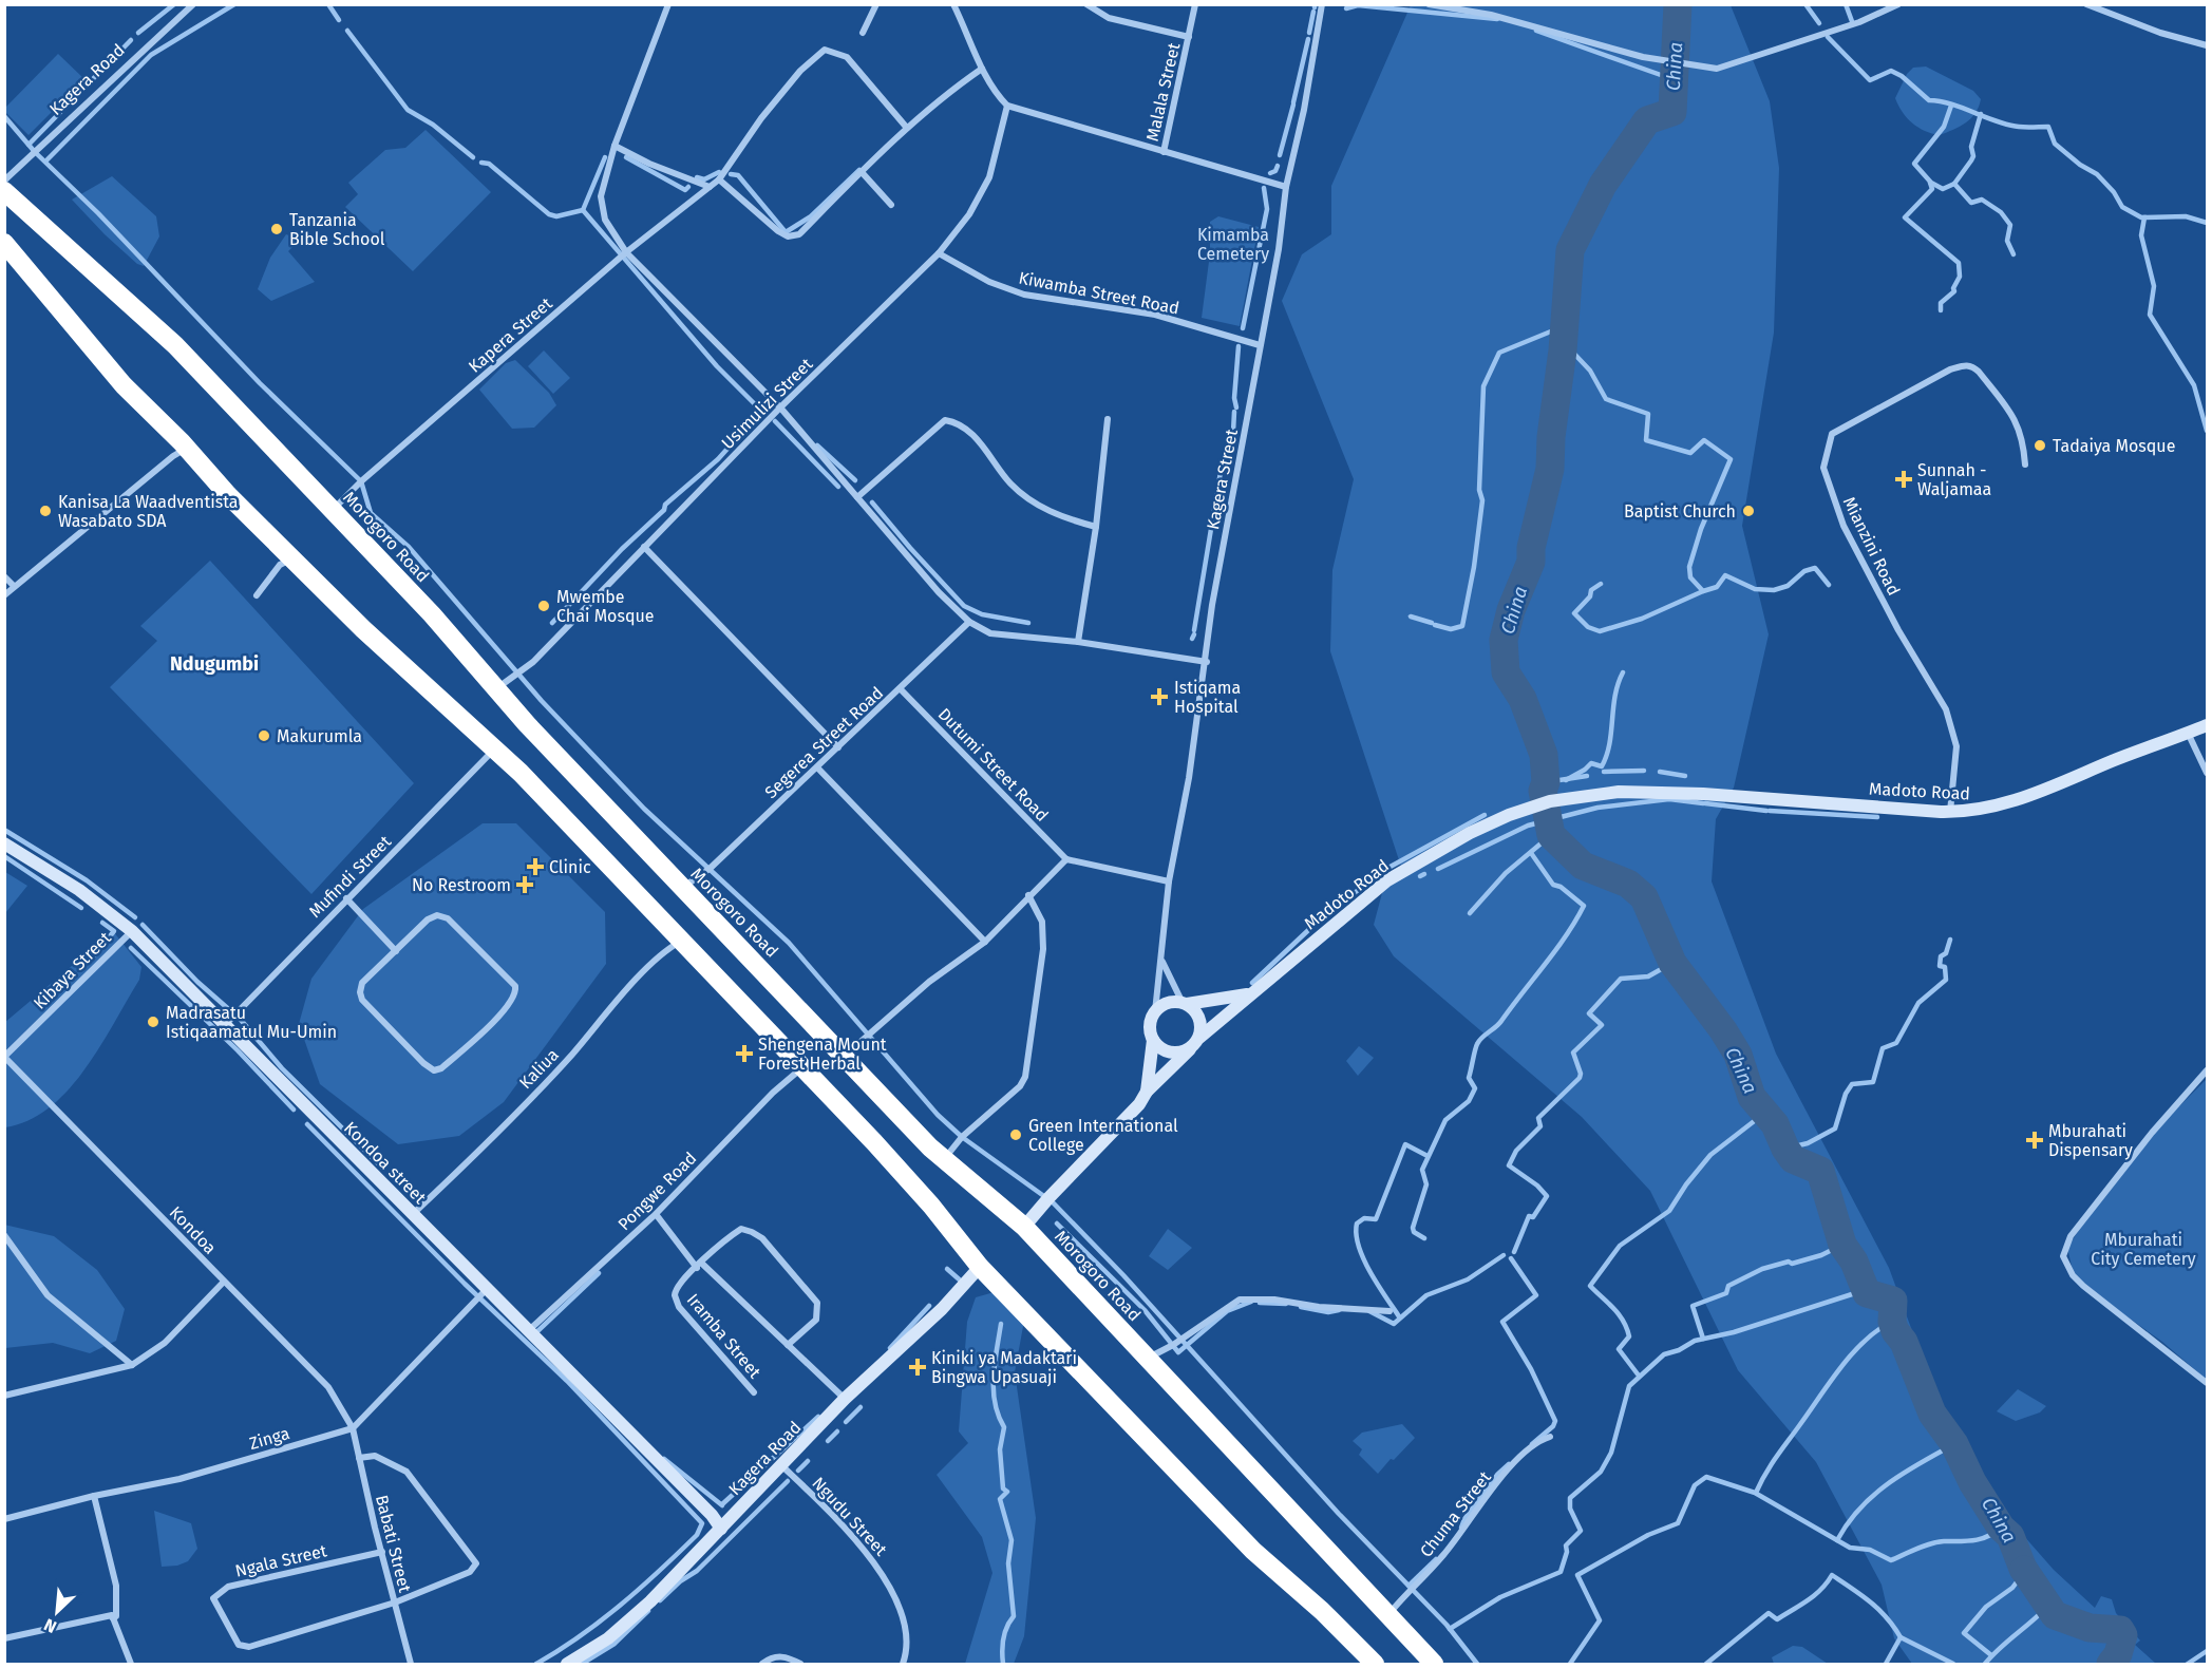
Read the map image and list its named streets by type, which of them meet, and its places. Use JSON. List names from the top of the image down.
{
  "streets": {
    "highway": ["Morogoro Road"],
    "main road": ["Kagera Road", "Madoto Road", "Kondoa street"],
    "street": [
      "Malala Street",
      "Kiwamba Street Road",
      "Kapera Street",
      "Usimulizi Street",
      "Kagera Street",
      "Mianzini Road",
      "Segerea Street Road",
      "Dutumi Street Road",
      "Mufindi Street",
      "Kibaya Street",
      "Kaliua",
      "Pongwe Road",
      "Kondoa",
      "Iramba Street",
      "Zinga",
      "Chuma Street",
      "Ngudu Street",
      "Babati Street",
      "Ngala Street"
    ]
  },
  "crossings": [
    ["Kagera Road", "Kondoa street"],
    ["Kagera Road", "Ngudu Street"],
    ["Kiwamba Street Road", "Usimulizi Street"],
    ["Kiwamba Street Road", "Kagera Street"],
    ["Kapera Street", "Morogoro Road"],
    ["Usimulizi Street", "Morogoro Road"],
    ["Kagera Street", "Madoto Road"],
    ["Morogoro Road", "Segerea Street Road"],
    ["Morogoro Road", "Chuma Street"],
    ["Mianzini Road", "Madoto Road"],
    ["Segerea Street Road", "Dutumi Street Road"],
    ["Mufindi Street", "Kondoa street"],
    ["Kibaya Street", "Kondoa street"],
    ["Kibaya Street", "Kondoa"],
    ["Kaliua", "Kondoa street"],
    ["Kondoa street", "Pongwe Road"],
    ["Kondoa street", "Zinga"],
    ["Pongwe Road", "Iramba Street"],
    ["Kondoa", "Zinga"],
    ["Kondoa", "Babati Street"],
    ["Zinga", "Babati Street"],
    ["Babati Street", "Ngala Street"]
  ],
  "districts": ["Ndugumbi"],
  "water": ["China"],
  "parks": ["Kimamba Cemetery", "Mburahati City Cemetery"],
  "places": {
    "other": [
      "Tanzania Bible School",
      "Tadaiya Mosque",
      "Kanisa La Waadventista Wasabato SDA",
      "Baptist Church",
      "Mwembe Chai Mosque",
      "Makurumla",
      "Madrasatu Istiqaamatul Mu-Umin",
      "Green International College"
    ],
    "health": [
      "Sunnah - Waljamaa",
      "Istiqama Hospital",
      "Clinic",
      "No Restroom",
      "Shengena Mount Forest Herbal",
      "Mburahati Dispensary",
      "Kiniki ya Madaktari Bingwa Upasuaji"
    ]
  },
  "north": "bottom left"
}
